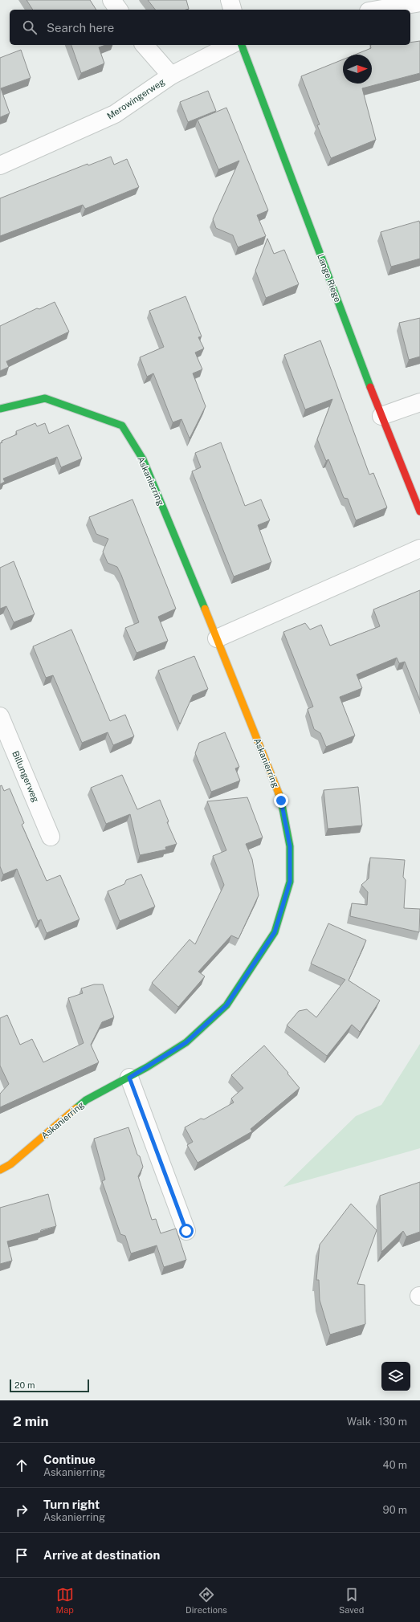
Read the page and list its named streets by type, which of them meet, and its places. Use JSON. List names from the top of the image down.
{
  "streets": {
    "street": [
      "Merowingerweg",
      "Lange Riege",
      "Askanierring",
      "Billungerweg"
    ]
  },
  "scale_bar": "20 m",
  "north": "right",
  "page": {
    "search": "Search here",
    "scale": "20 m",
    "heading": ["2 min", "Walk · 130 m"],
    "list": [
      ["Continue", "Askanierring", "40 m"],
      ["Turn right", "Askanierring", "90 m"],
      "Arrive at destination"
    ],
    "nav": ["Map", "Directions", "Saved"]
  }
}
